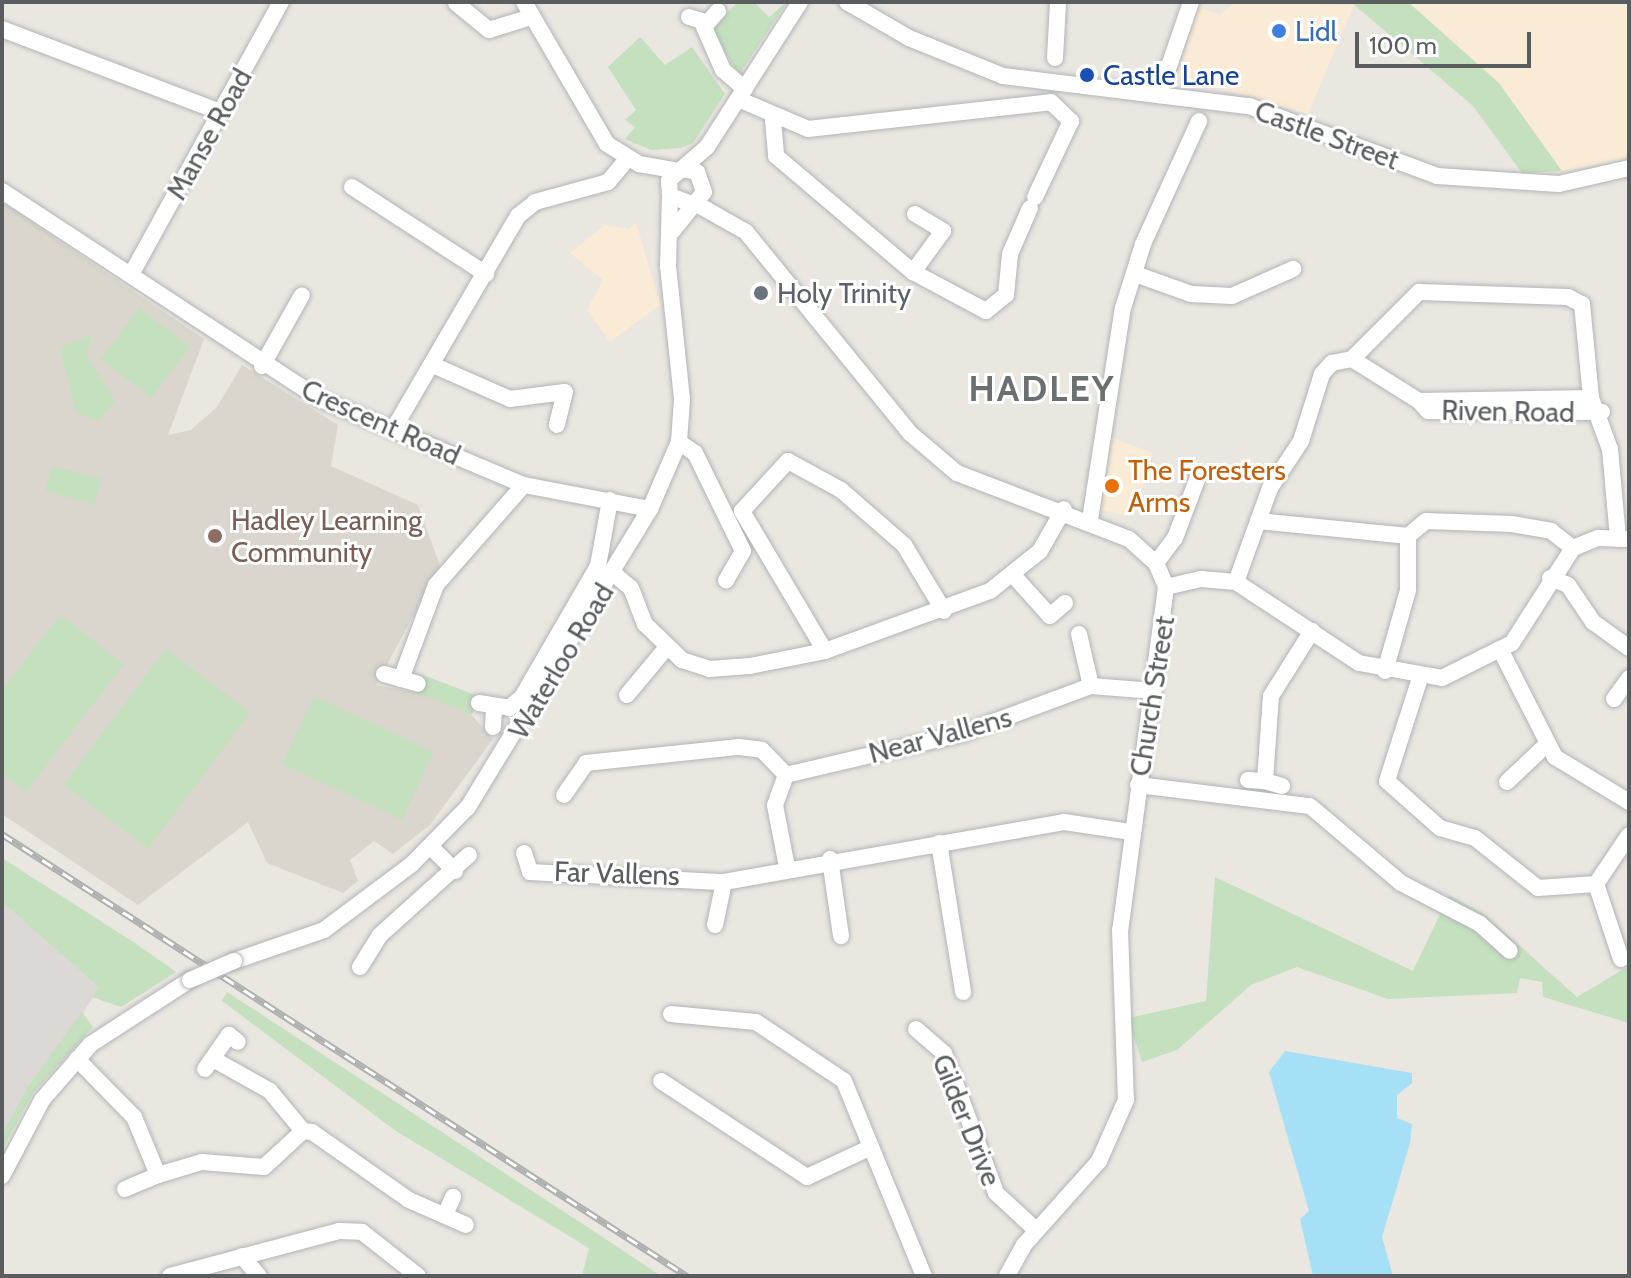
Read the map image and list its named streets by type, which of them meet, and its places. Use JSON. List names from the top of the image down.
{
  "streets": {
    "street": [
      "Manse Road",
      "Castle Street",
      "Riven Road",
      "Crescent Road",
      "Waterloo Road",
      "Church Street",
      "Near Vallens",
      "Far Vallens",
      "Gilder Drive"
    ]
  },
  "crossings": [
    ["Manse Road", "Crescent Road"],
    ["Crescent Road", "Waterloo Road"],
    ["Waterloo Road", "Church Street"],
    ["Church Street", "Near Vallens"],
    ["Church Street", "Far Vallens"],
    ["Church Street", "Gilder Drive"]
  ],
  "districts": ["HADLEY"],
  "places": [
    "Lidl",
    "Castle Lane",
    "Holy Trinity",
    "The Foresters Arms",
    "Hadley Learning Community"
  ],
  "scale_bar": "100 m"
}
